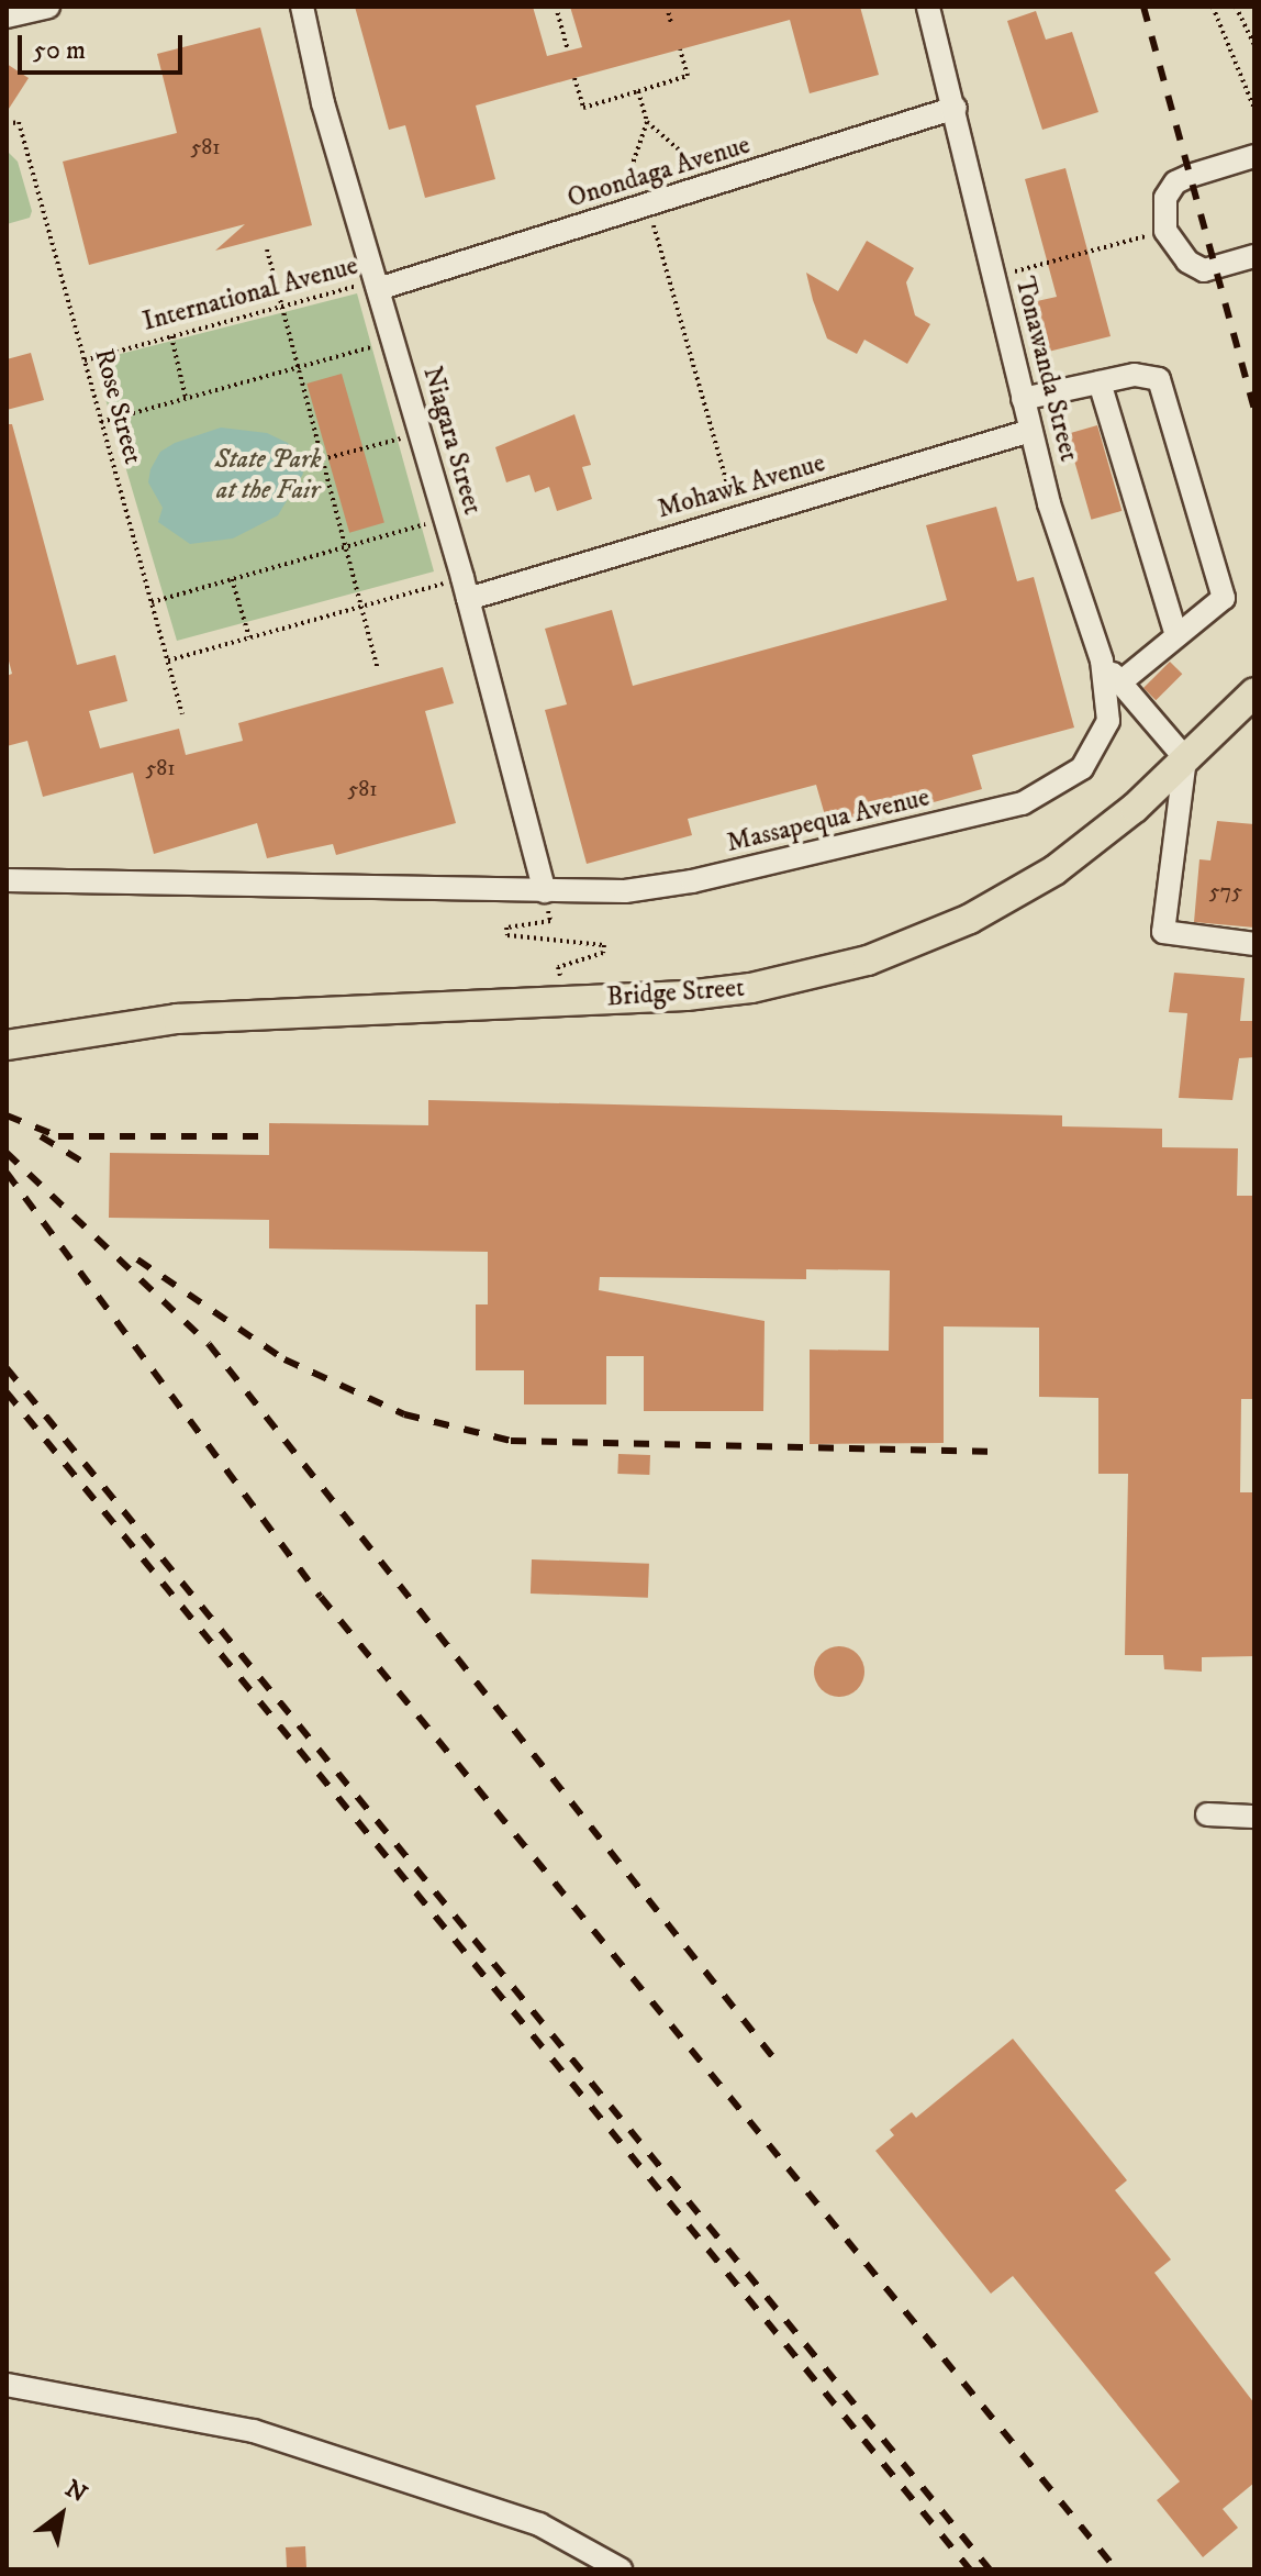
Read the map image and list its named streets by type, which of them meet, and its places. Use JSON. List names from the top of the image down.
{
  "streets": {
    "main road": ["Bridge Street"],
    "lane": [
      "Onondaga Avenue",
      "Tonawanda Street",
      "Niagara Street",
      "Mohawk Avenue",
      "Massapequa Avenue"
    ],
    "path": ["International Avenue", "Rose Street"]
  },
  "crossings": [
    ["Onondaga Avenue", "International Avenue"],
    ["Onondaga Avenue", "Tonawanda Street"],
    ["Onondaga Avenue", "Niagara Street"],
    ["International Avenue", "Rose Street"],
    ["International Avenue", "Niagara Street"],
    ["Tonawanda Street", "Mohawk Avenue"],
    ["Tonawanda Street", "Massapequa Avenue"],
    ["Niagara Street", "Mohawk Avenue"],
    ["Niagara Street", "Massapequa Avenue"]
  ],
  "parks": ["State Park at the Fair"],
  "house_numbers": [
    "581",
    "581",
    "581",
    "575"
  ],
  "scale_bar": "50 m",
  "north": "top right"
}
